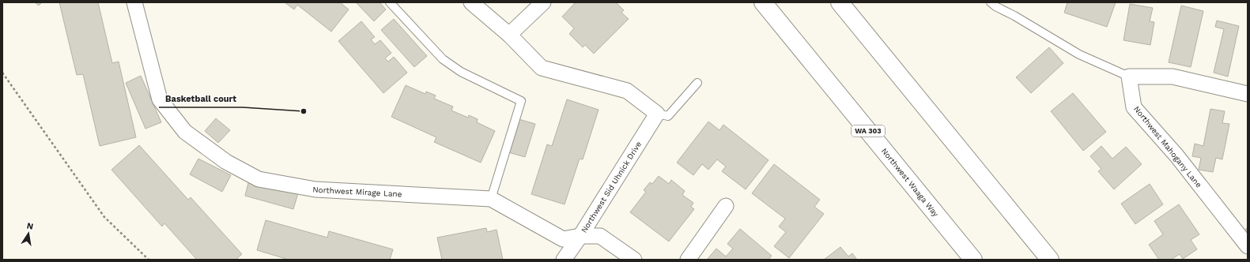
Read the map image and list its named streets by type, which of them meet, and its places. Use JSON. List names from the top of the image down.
{
  "streets": {
    "highway": ["WA 303", "Northwest Waaga Way"],
    "street": ["Northwest Mahogany Lane", "Northwest Sid Uhnick Drive", "Northwest Mirage Lane"]
  },
  "crossings": [
    ["Northwest Sid Uhnick Drive", "Northwest Mirage Lane"]
  ],
  "places": ["Basketball court"],
  "north": "top"
}
